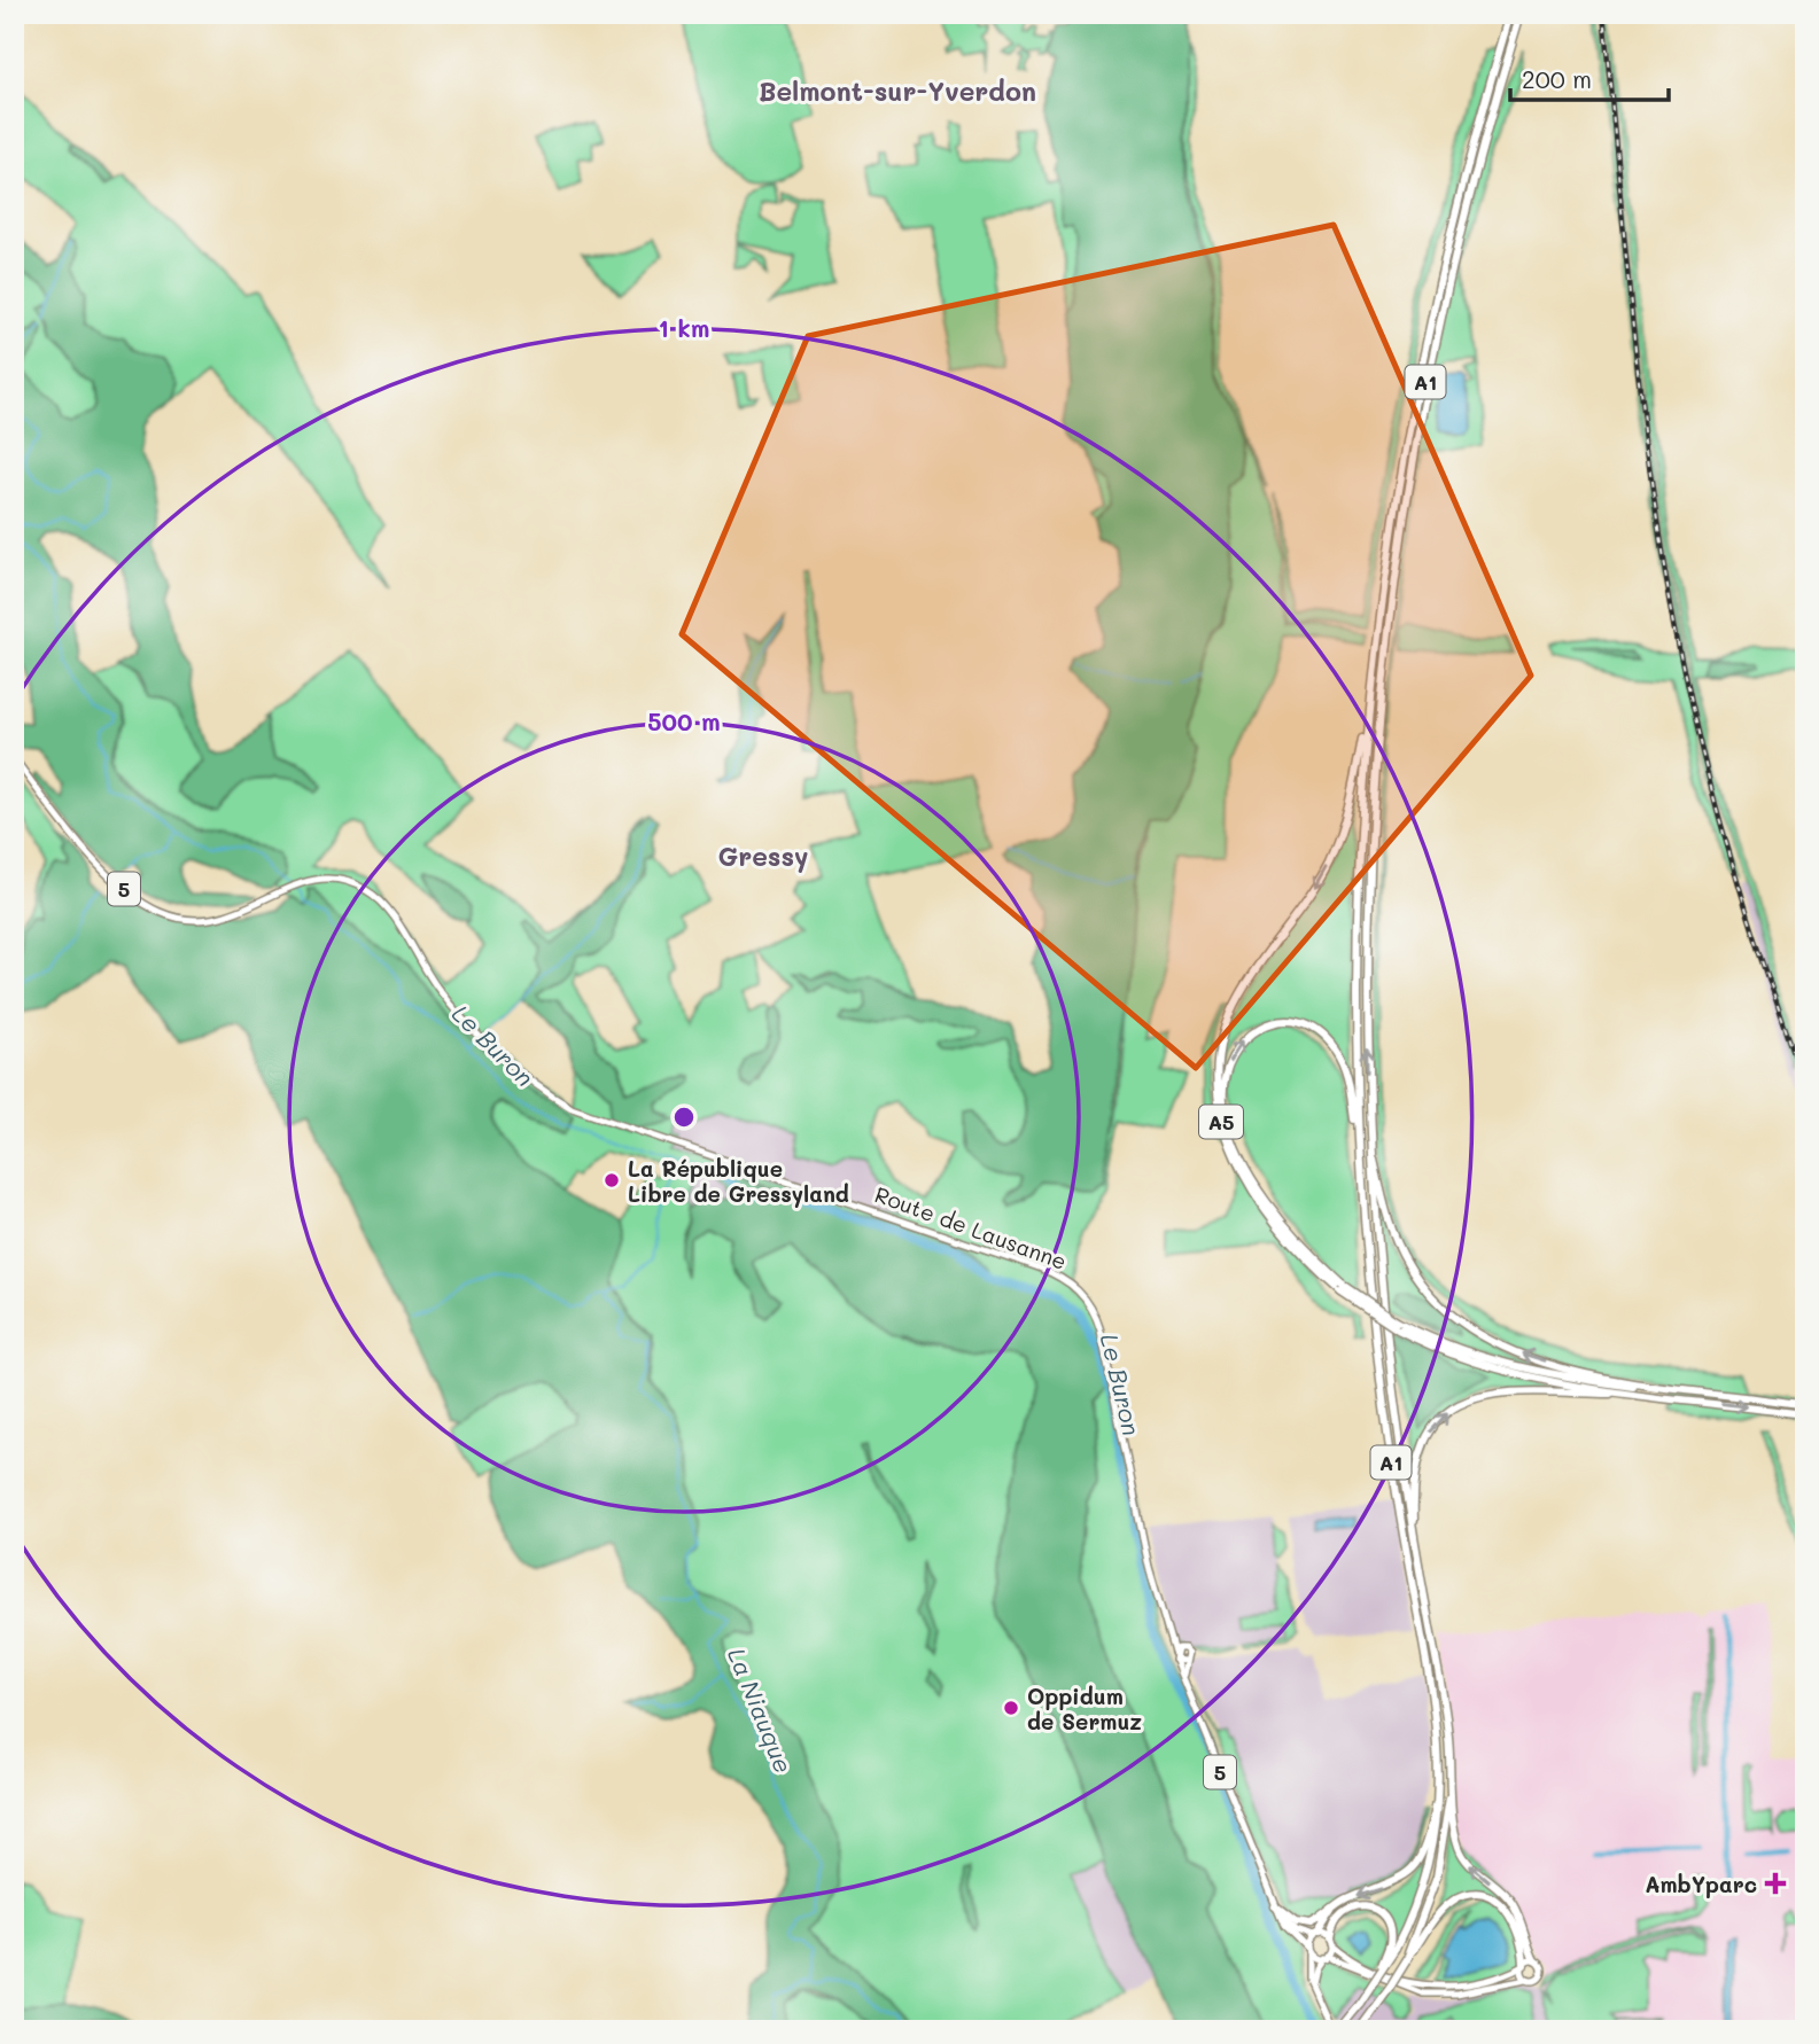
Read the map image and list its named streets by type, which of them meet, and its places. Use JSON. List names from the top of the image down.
{
  "streets": {
    "highway": ["A1", "A5"],
    "main road": ["5", "Route de Lausanne"]
  },
  "crossings": [
    ["A1", "A5"]
  ],
  "districts": ["Belmont-sur-Yverdon", "Gressy"],
  "water": ["Le Buron", "La Niauque"],
  "places": {
    "other": ["La République Libre de Gressyland", "Oppidum de Sermuz"],
    "health": ["AmbYparc"]
  },
  "scale_bar": "200 m",
  "rings": ["1 km", "500 m"]
}
